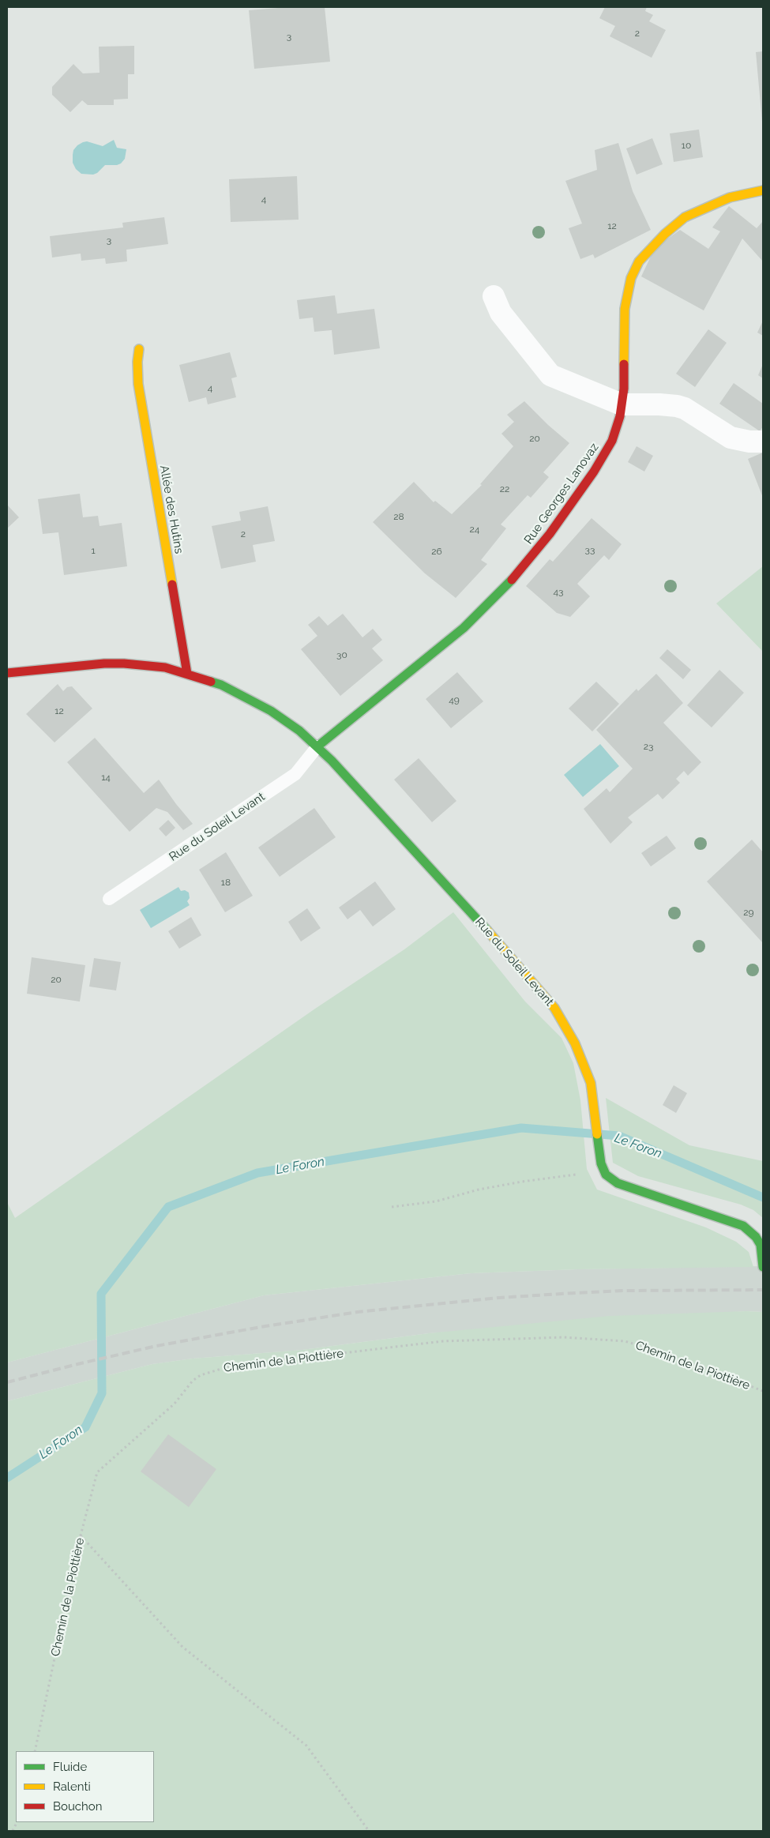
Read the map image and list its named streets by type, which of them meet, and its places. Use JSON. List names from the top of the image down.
{
  "streets": {
    "street": ["Rue Georges Lanovaz", "Allée des Hutins", "Rue du Soleil Levant"],
    "path": ["Chemin de la Piottière"]
  },
  "crossings": [
    ["Rue Georges Lanovaz", "Rue du Soleil Levant"],
    ["Allée des Hutins", "Rue du Soleil Levant"]
  ],
  "water": ["Le Foron"],
  "house_numbers": [
    "2",
    "3",
    "10",
    "4",
    "12",
    "3",
    "4",
    "20",
    "22",
    "28",
    "24",
    "2",
    "33",
    "1",
    "26",
    "43",
    "30",
    "49",
    "12",
    "23",
    "14",
    "18",
    "29",
    "20"
  ],
  "legend": ["Fluide", "Ralenti", "Bouchon"]
}
